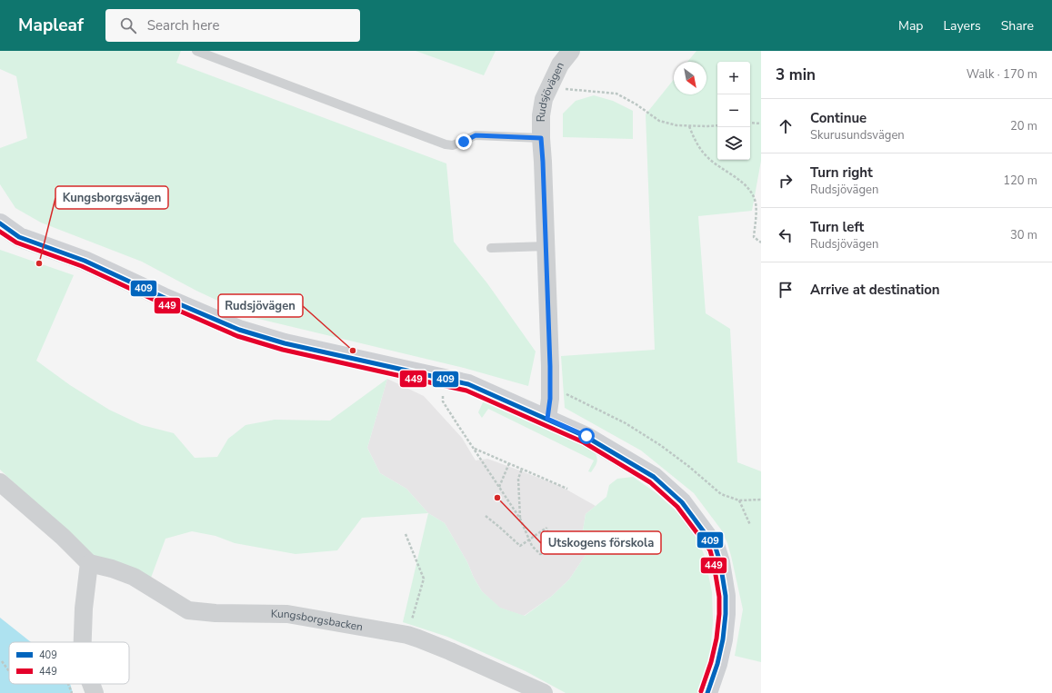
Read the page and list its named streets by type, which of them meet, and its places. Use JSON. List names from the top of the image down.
{
  "streets": {
    "street": ["Rudsjövägen", "Kungsborgsbacken"]
  },
  "places": ["Kungsborgsvägen", "Rudsjövägen", "Utskogens förskola"],
  "lines": ["transit line 409", "transit line 449"],
  "legend": ["409", "449"],
  "north": "bottom right",
  "page": {
    "header": "Mapleaf",
    "search": "Search here",
    "nav": ["Map", "Layers", "Share"],
    "heading": ["3 min", "Walk · 170 m"],
    "map_buttons": ["+", "−"],
    "list": [
      ["Continue", "Skurusundsvägen", "20 m"],
      ["Turn right", "Rudsjövägen", "120 m"],
      ["Turn left", "Rudsjövägen", "30 m"],
      "Arrive at destination"
    ]
  }
}
